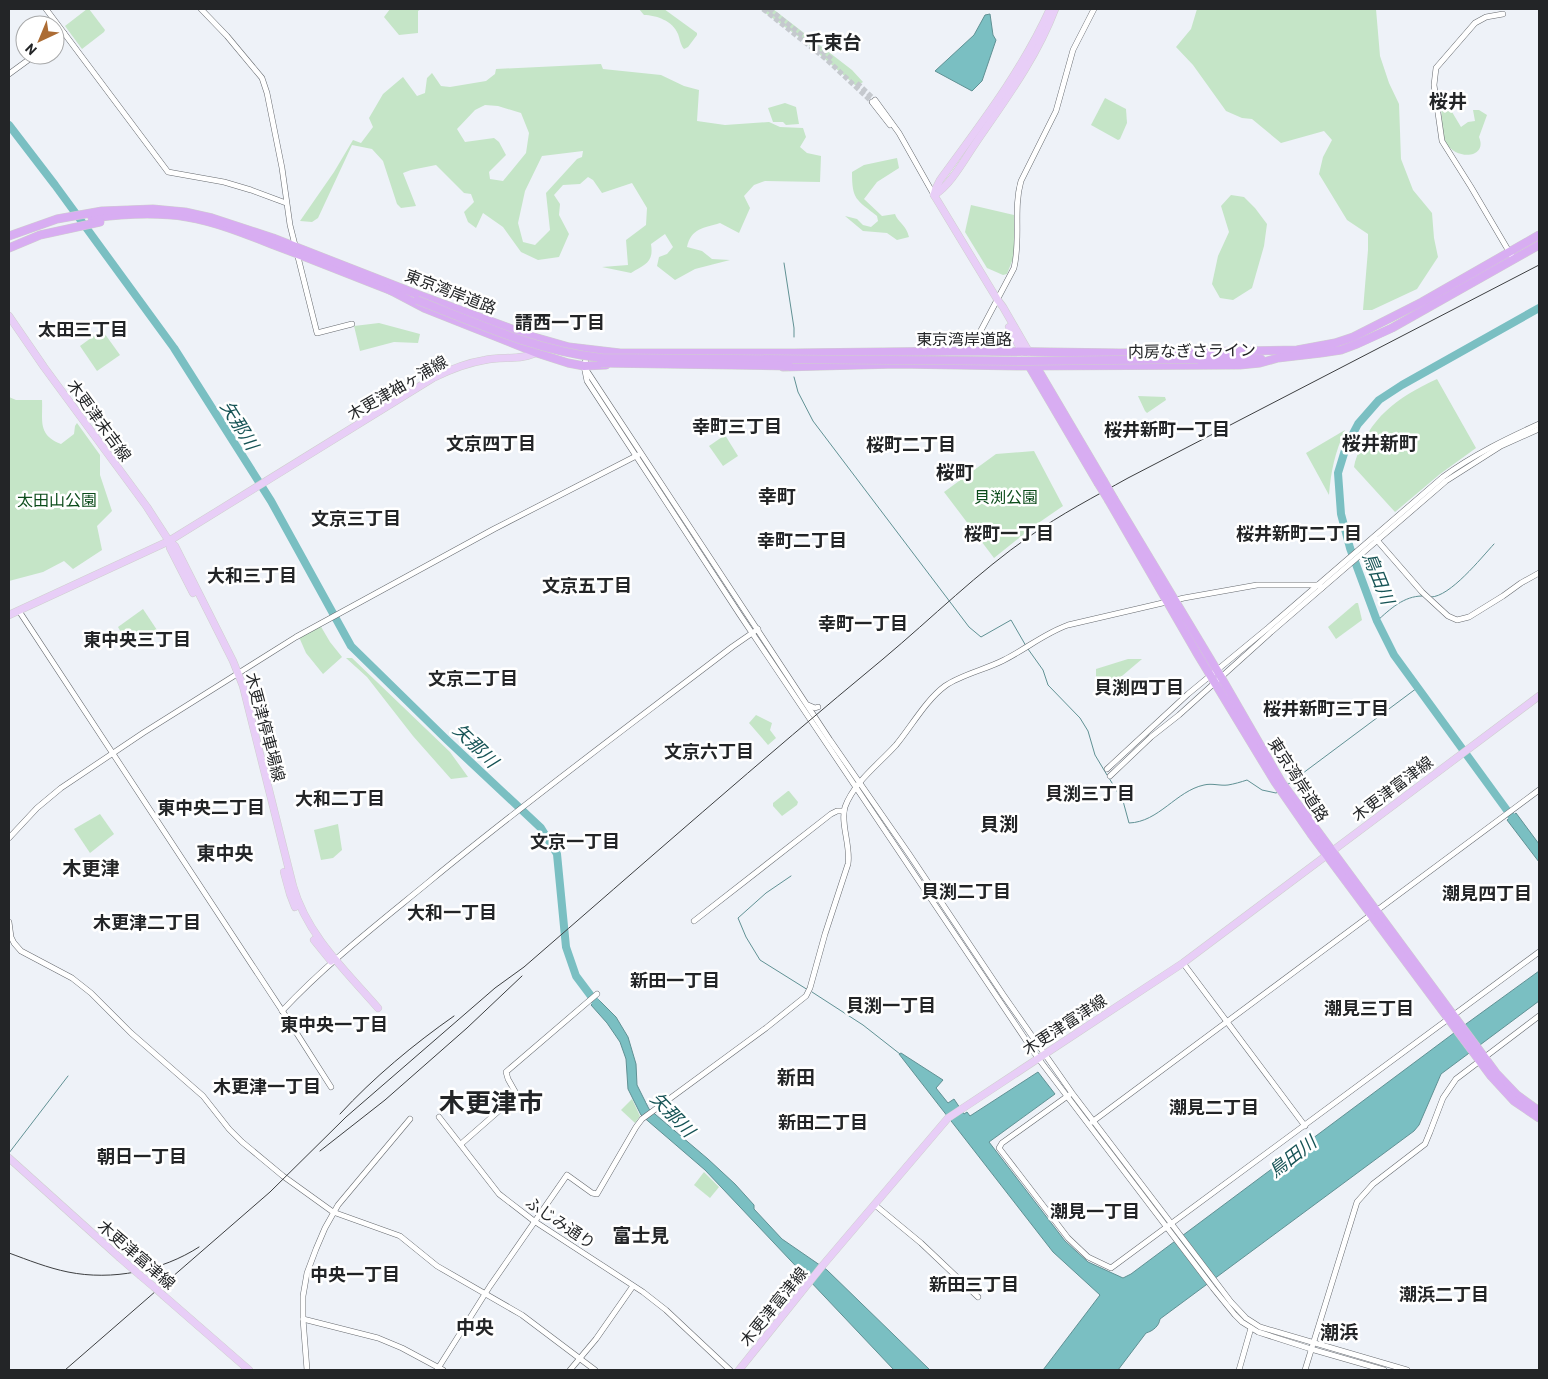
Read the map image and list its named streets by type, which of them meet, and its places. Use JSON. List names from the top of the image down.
{
  "streets": {
    "highway": ["東京湾岸道路", "内房なぎさライン"],
    "main road": [
      "木更津袖ヶ浦線",
      "木更津末吉線",
      "木更津停車場線",
      "木更津富津線"
    ],
    "street": ["ふじみ通り"]
  },
  "crossings": [
    ["東京湾岸道路", "内房なぎさライン"],
    ["東京湾岸道路", "木更津富津線"],
    ["木更津袖ヶ浦線", "木更津末吉線"],
    ["木更津袖ヶ浦線", "木更津停車場線"],
    ["木更津末吉線", "木更津停車場線"]
  ],
  "districts": [
    "千束台",
    "桜井",
    "請西一丁目",
    "太田三丁目",
    "幸町三丁目",
    "桜井新町一丁目",
    "桜井新町",
    "文京四丁目",
    "桜町二丁目",
    "桜町",
    "幸町",
    "文京三丁目",
    "桜町一丁目",
    "桜井新町二丁目",
    "幸町二丁目",
    "大和三丁目",
    "文京五丁目",
    "幸町一丁目",
    "東中央三丁目",
    "文京二丁目",
    "貝渕四丁目",
    "桜井新町三丁目",
    "文京六丁目",
    "貝渕三丁目",
    "大和二丁目",
    "東中央二丁目",
    "貝渕",
    "文京一丁目",
    "東中央",
    "木更津",
    "貝渕二丁目",
    "潮見四丁目",
    "大和一丁目",
    "木更津二丁目",
    "新田一丁目",
    "貝渕一丁目",
    "潮見三丁目",
    "東中央一丁目",
    "新田",
    "木更津一丁目",
    "木更津市",
    "潮見二丁目",
    "新田二丁目",
    "朝日一丁目",
    "潮見一丁目",
    "富士見",
    "中央一丁目",
    "新田三丁目",
    "潮浜二丁目",
    "中央",
    "潮浜"
  ],
  "water": ["矢那川", "鳥田川"],
  "parks": ["貝渕公園", "太田山公園"],
  "north": "bottom left"
}
